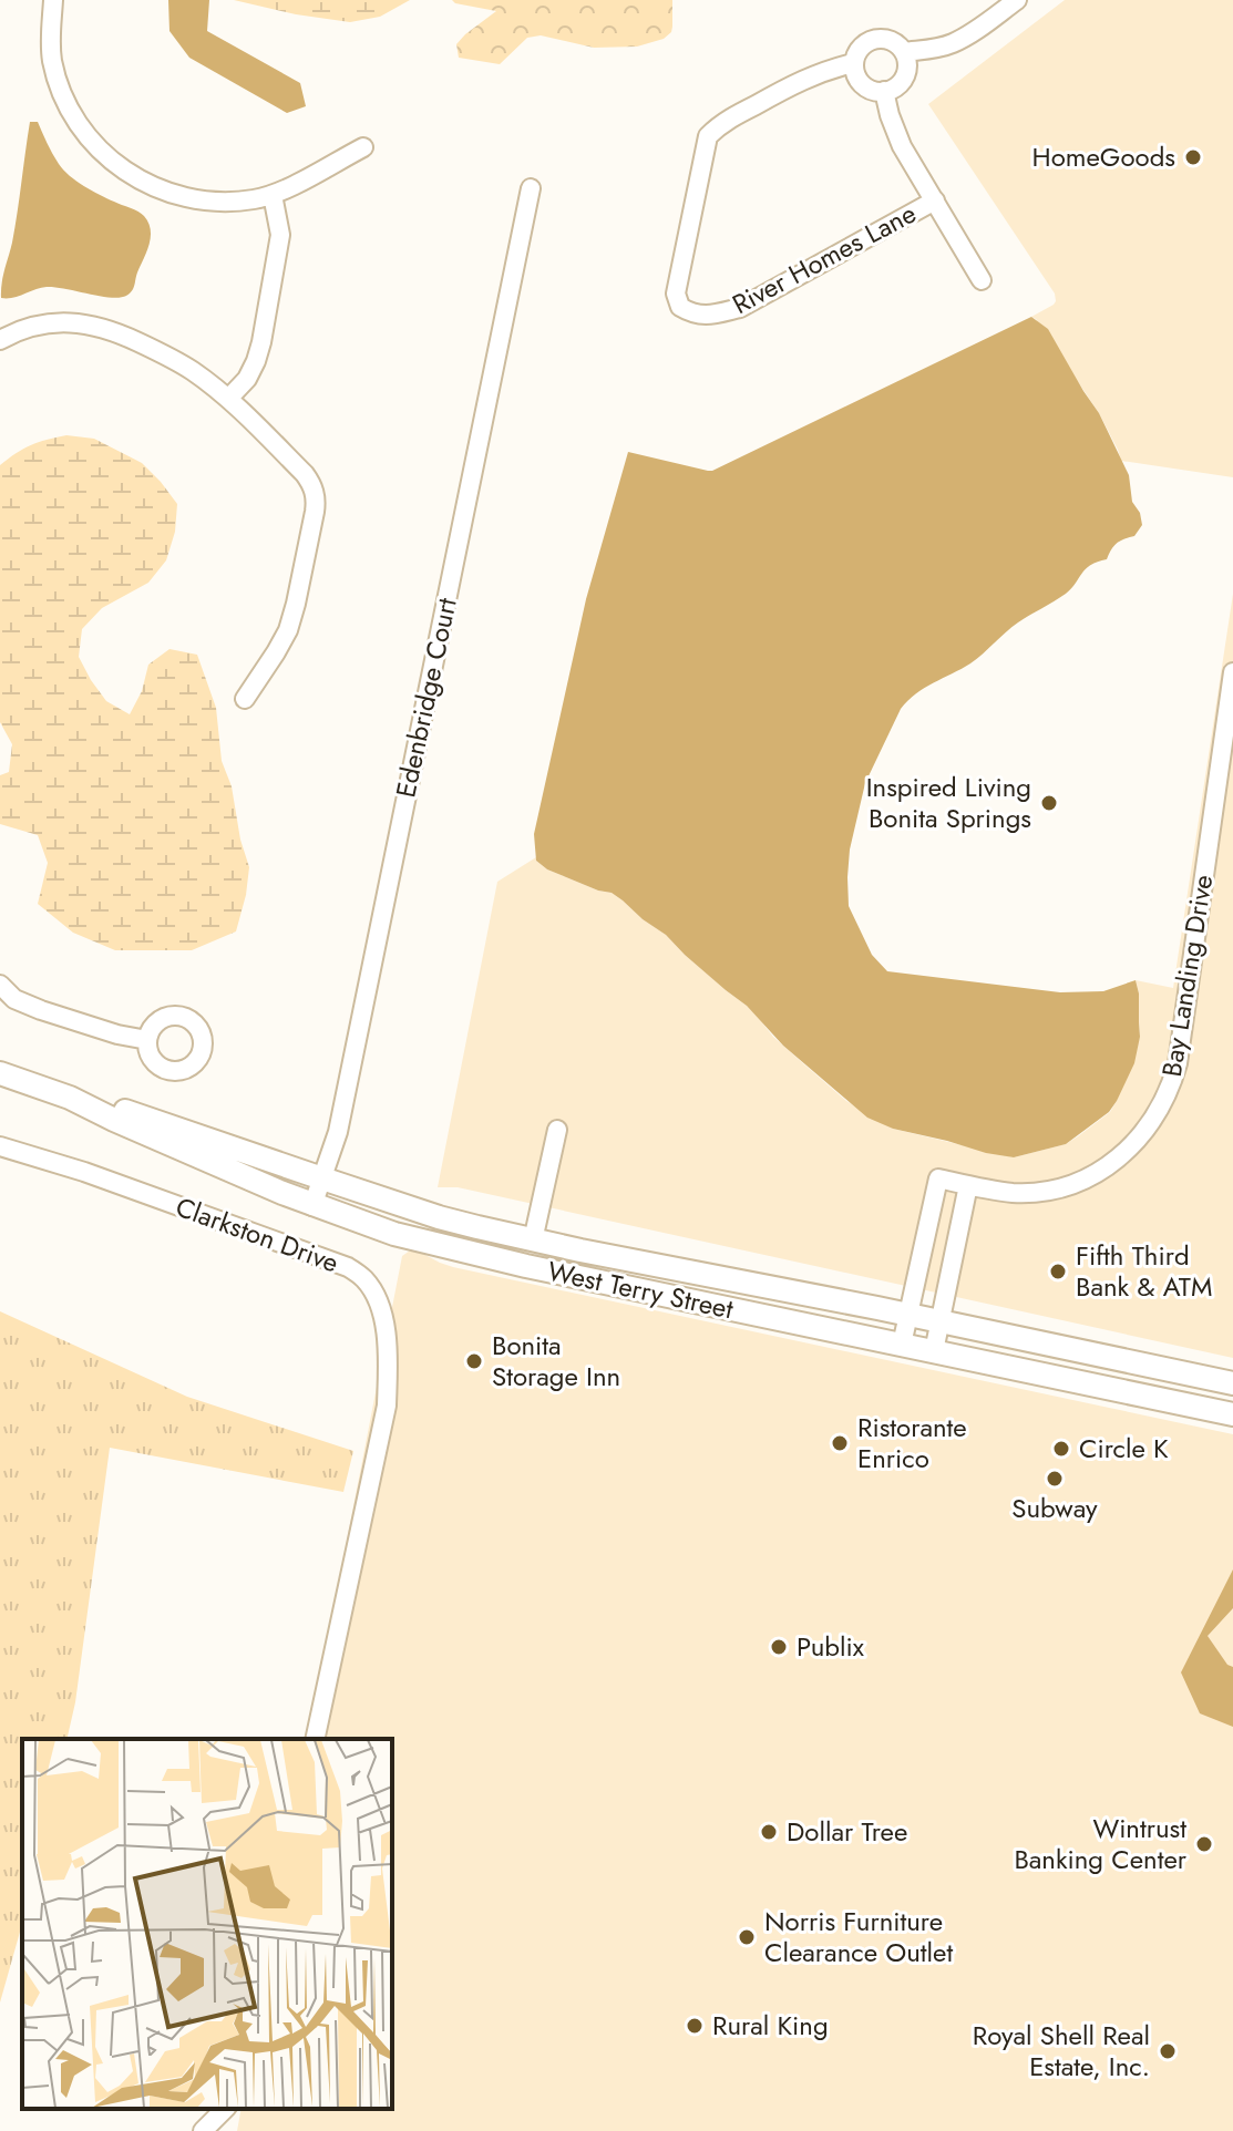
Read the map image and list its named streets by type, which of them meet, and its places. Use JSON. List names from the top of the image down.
{
  "streets": {
    "street": [
      "River Homes Lane",
      "Edenbridge Court",
      "Bay Landing Drive",
      "Clarkston Drive",
      "West Terry Street"
    ]
  },
  "crossings": [
    ["Edenbridge Court", "West Terry Street"],
    ["Bay Landing Drive", "West Terry Street"]
  ],
  "places": [
    "HomeGoods",
    "Inspired Living Bonita Springs",
    "Fifth Third Bank & ATM",
    "Bonita Storage Inn",
    "Ristorante Enrico",
    "Circle K",
    "Subway",
    "Publix",
    "Dollar Tree",
    "Wintrust Banking Center",
    "Norris Furniture Clearance Outlet",
    "Rural King",
    "Royal Shell Real Estate, Inc."
  ]
}
